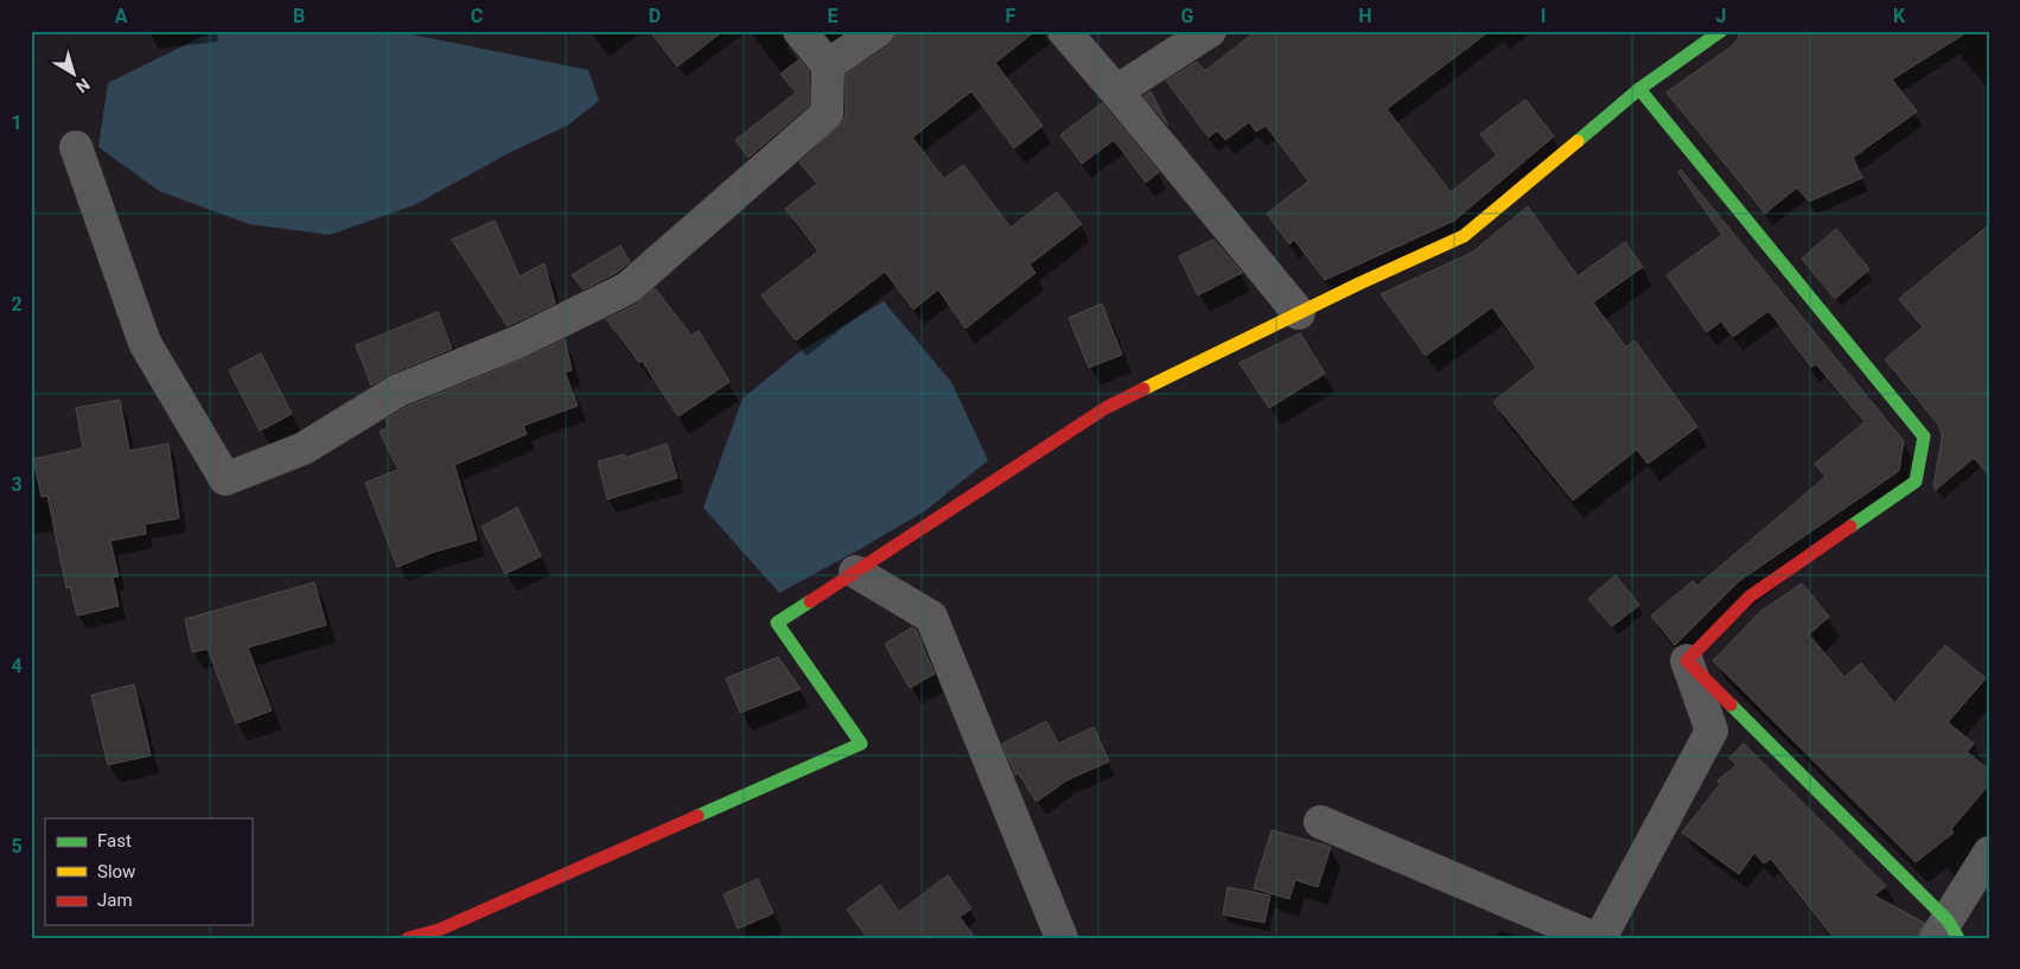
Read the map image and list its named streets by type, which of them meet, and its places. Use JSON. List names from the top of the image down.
{
  "legend": ["Fast", "Slow", "Jam"],
  "north": "bottom right",
  "grid": {
    "columns": [
      "A",
      "B",
      "C",
      "D",
      "E",
      "F",
      "G",
      "H",
      "I",
      "J",
      "K"
    ],
    "rows": [
      "1",
      "2",
      "3",
      "4",
      "5"
    ]
  }
}
